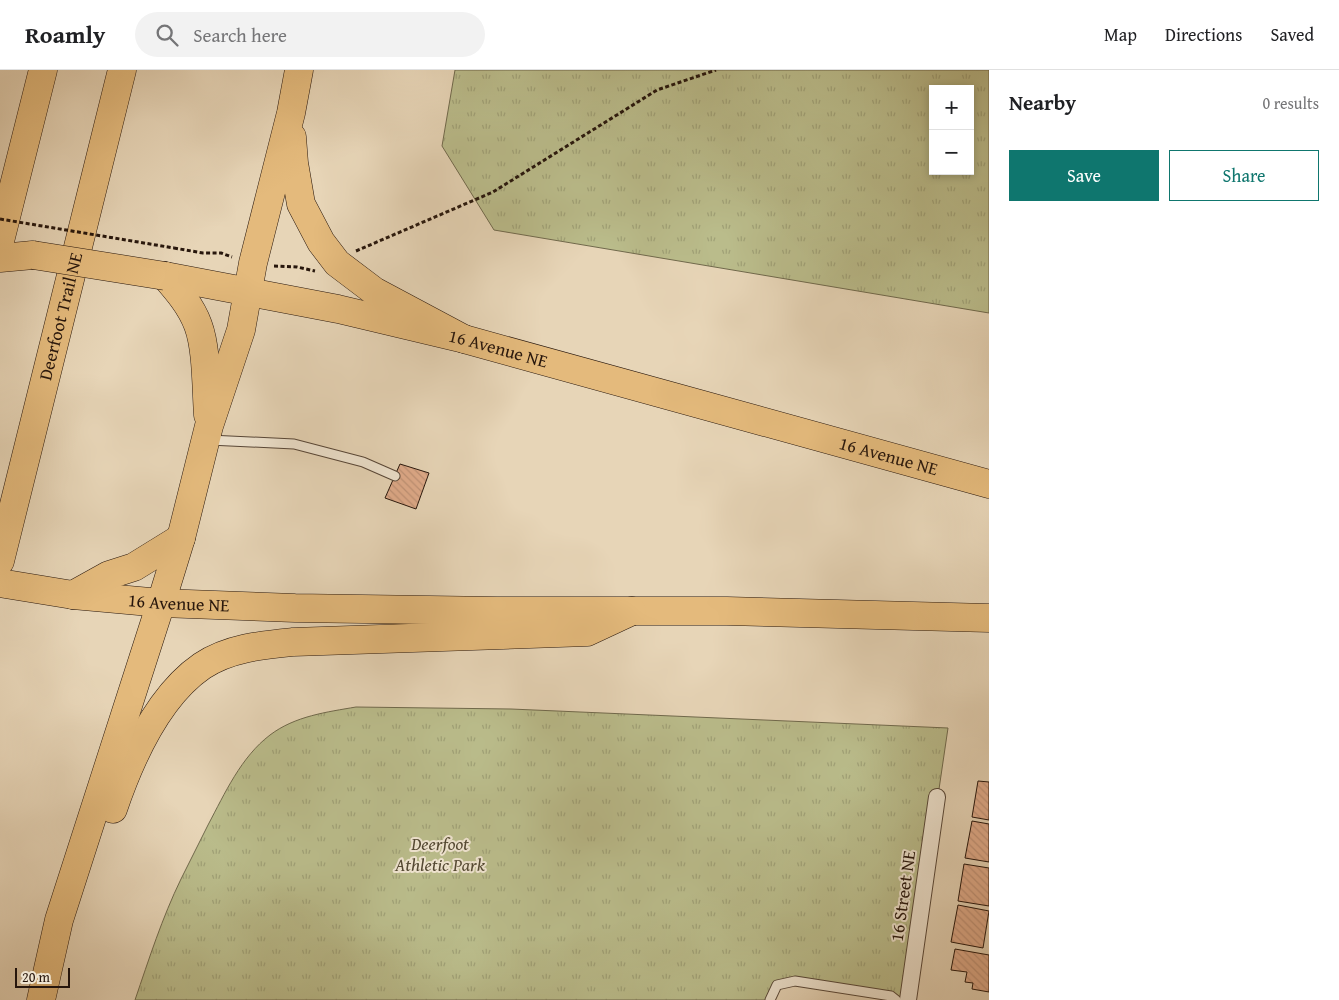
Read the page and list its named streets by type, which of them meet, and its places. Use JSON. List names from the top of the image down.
{
  "streets": {
    "highway": ["Deerfoot Trail NE", "16 Avenue NE"],
    "street": ["16 Street NE"]
  },
  "parks": ["Deerfoot Athletic Park"],
  "scale_bar": "20 m",
  "page": {
    "header": "Roamly",
    "search": "Search here",
    "nav": ["Map", "Directions", "Saved"],
    "heading": ["Nearby", "0 results"],
    "map_buttons": ["+", "−"],
    "buttons": ["Save", "Share"],
    "scale": "20 m"
  }
}
